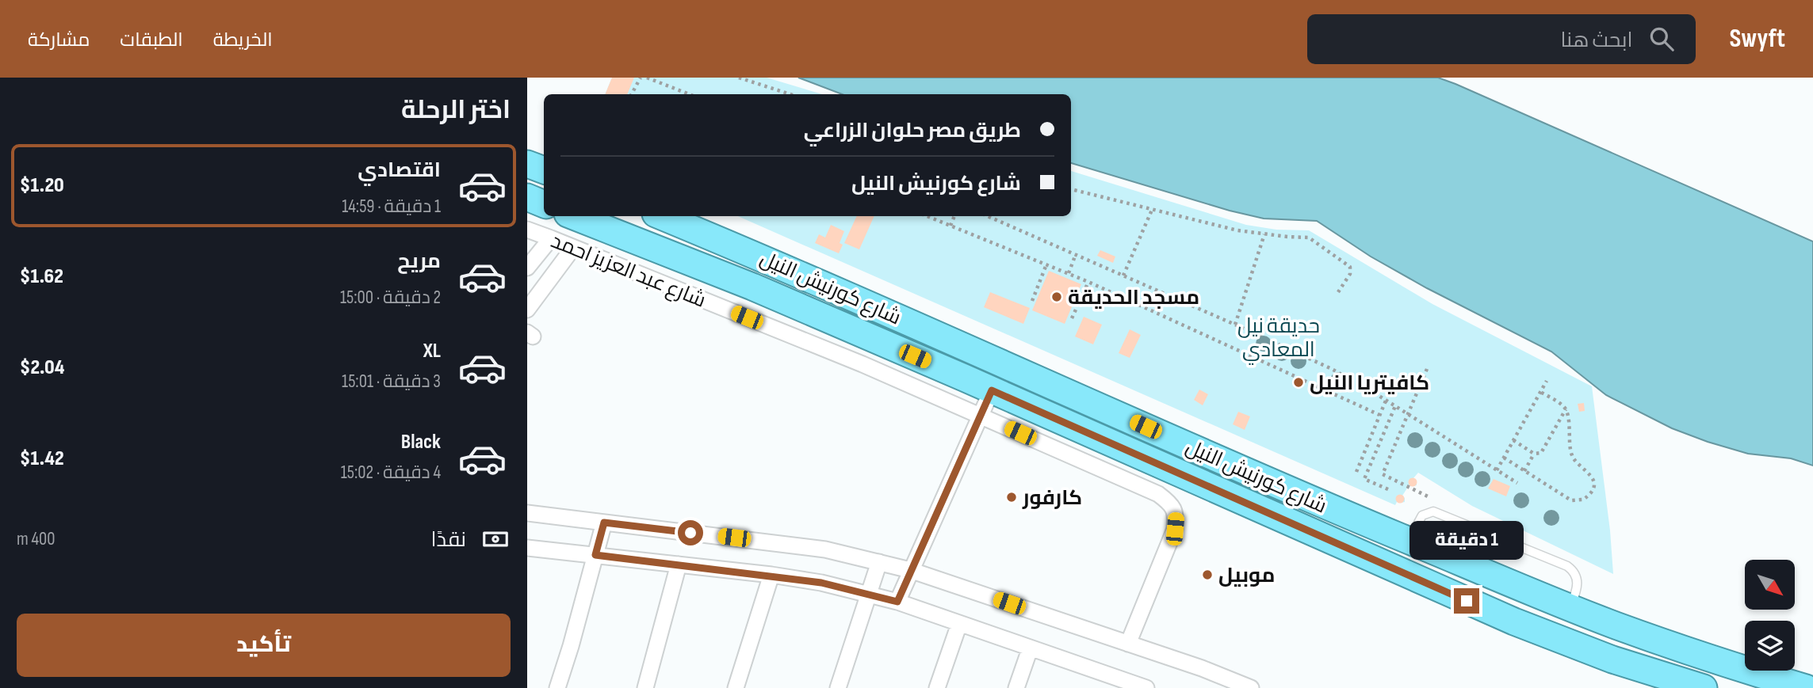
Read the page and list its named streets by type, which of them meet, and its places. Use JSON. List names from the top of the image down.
{
  "streets": {
    "highway": ["شارع كورنيش النيل"],
    "street": ["شارع عبد العزيز احمد"]
  },
  "parks": ["حديقة نيل المعادي"],
  "places": [
    "مسجد الحديقة",
    "كافيتريا النيل",
    "كارفور",
    "موبيل"
  ],
  "north": "bottom right",
  "page": {
    "header": "Swyft",
    "search": "ابحث هنا",
    "nav": ["الخريطة", "الطبقات", "مشاركة"],
    "heading": "اختر الرحلة",
    "banner": ["طريق مصر حلوان الزراعي", "شارع كورنيش النيل"],
    "list": [
      {
        "name": "اقتصادي",
        "note": "1 دقيقة · 14:59",
        "value": "$1.20"
      },
      {
        "name": "مريح",
        "note": "2 دقيقة · 15:00",
        "value": "$1.62"
      },
      {
        "name": "XL",
        "note": "3 دقيقة · 15:01",
        "value": "$2.04"
      },
      {
        "name": "Black",
        "note": "4 دقيقة · 15:02",
        "value": "$1.42"
      }
    ],
    "pay": ["نقدًا", "400 m"],
    "bubble": "1 دقيقة",
    "buttons": "تأكيد"
  }
}
